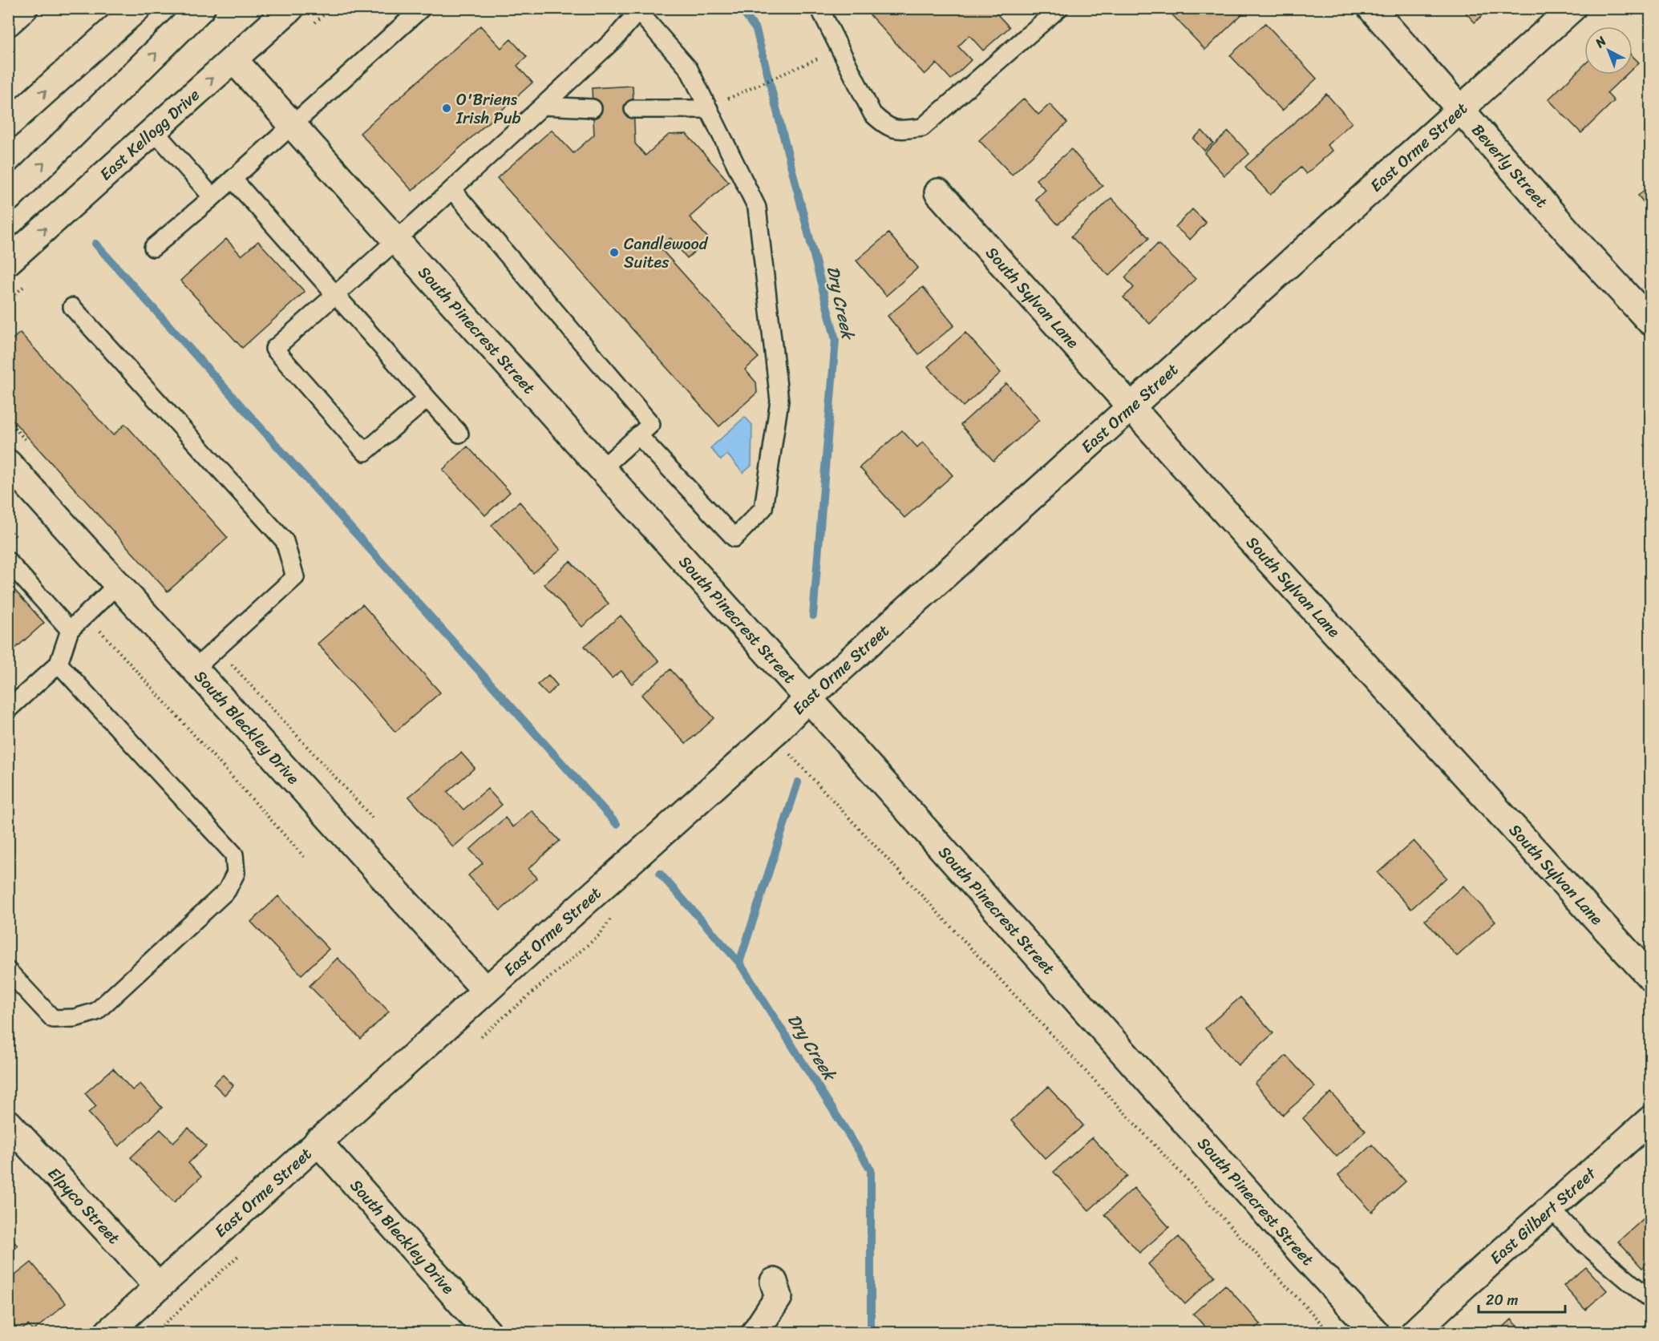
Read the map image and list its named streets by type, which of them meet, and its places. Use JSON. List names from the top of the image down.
{
  "streets": {
    "main road": [
      "East Kellogg Drive",
      "East Orme Street",
      "Beverly Street",
      "South Sylvan Lane",
      "South Pinecrest Street",
      "South Bleckley Drive",
      "Elpyco Street",
      "East Gilbert Street"
    ]
  },
  "crossings": [
    ["East Kellogg Drive", "South Pinecrest Street"],
    ["East Orme Street", "Beverly Street"],
    ["East Orme Street", "South Sylvan Lane"],
    ["East Orme Street", "South Pinecrest Street"],
    ["East Orme Street", "South Bleckley Drive"],
    ["East Orme Street", "Elpyco Street"]
  ],
  "water": ["Dry Creek"],
  "places": ["O'Briens Irish Pub", "Candlewood Suites"],
  "scale_bar": "20 m",
  "north": "top left"
}
